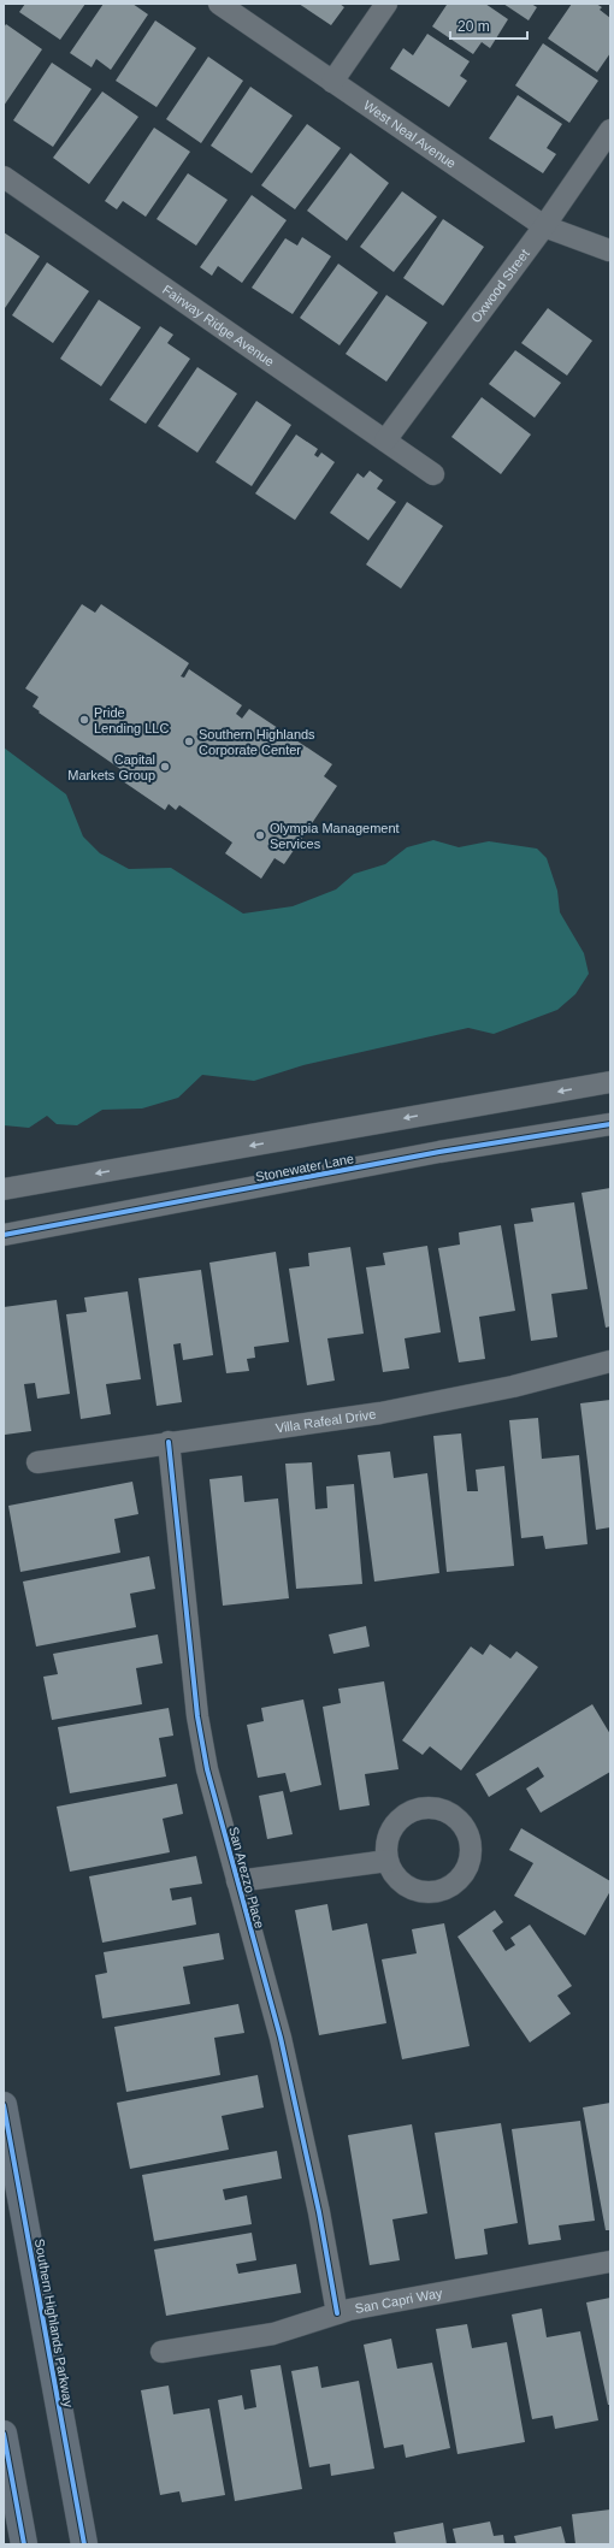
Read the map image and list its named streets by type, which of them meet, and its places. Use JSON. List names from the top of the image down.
{
  "streets": {
    "main road": ["Southern Highlands Parkway"],
    "street": [
      "West Neal Avenue",
      "Oxwood Street",
      "Fairway Ridge Avenue",
      "Stonewater Lane",
      "Villa Rafeal Drive",
      "San Arezzo Place",
      "San Capri Way"
    ]
  },
  "crossings": [
    ["West Neal Avenue", "Oxwood Street"],
    ["Oxwood Street", "Fairway Ridge Avenue"],
    ["Villa Rafeal Drive", "San Arezzo Place"],
    ["San Arezzo Place", "San Capri Way"]
  ],
  "places": [
    "Pride Lending LLC",
    "Southern Highlands Corporate Center",
    "Capital Markets Group",
    "Olympia Management Services"
  ],
  "scale_bar": "20 m"
}
